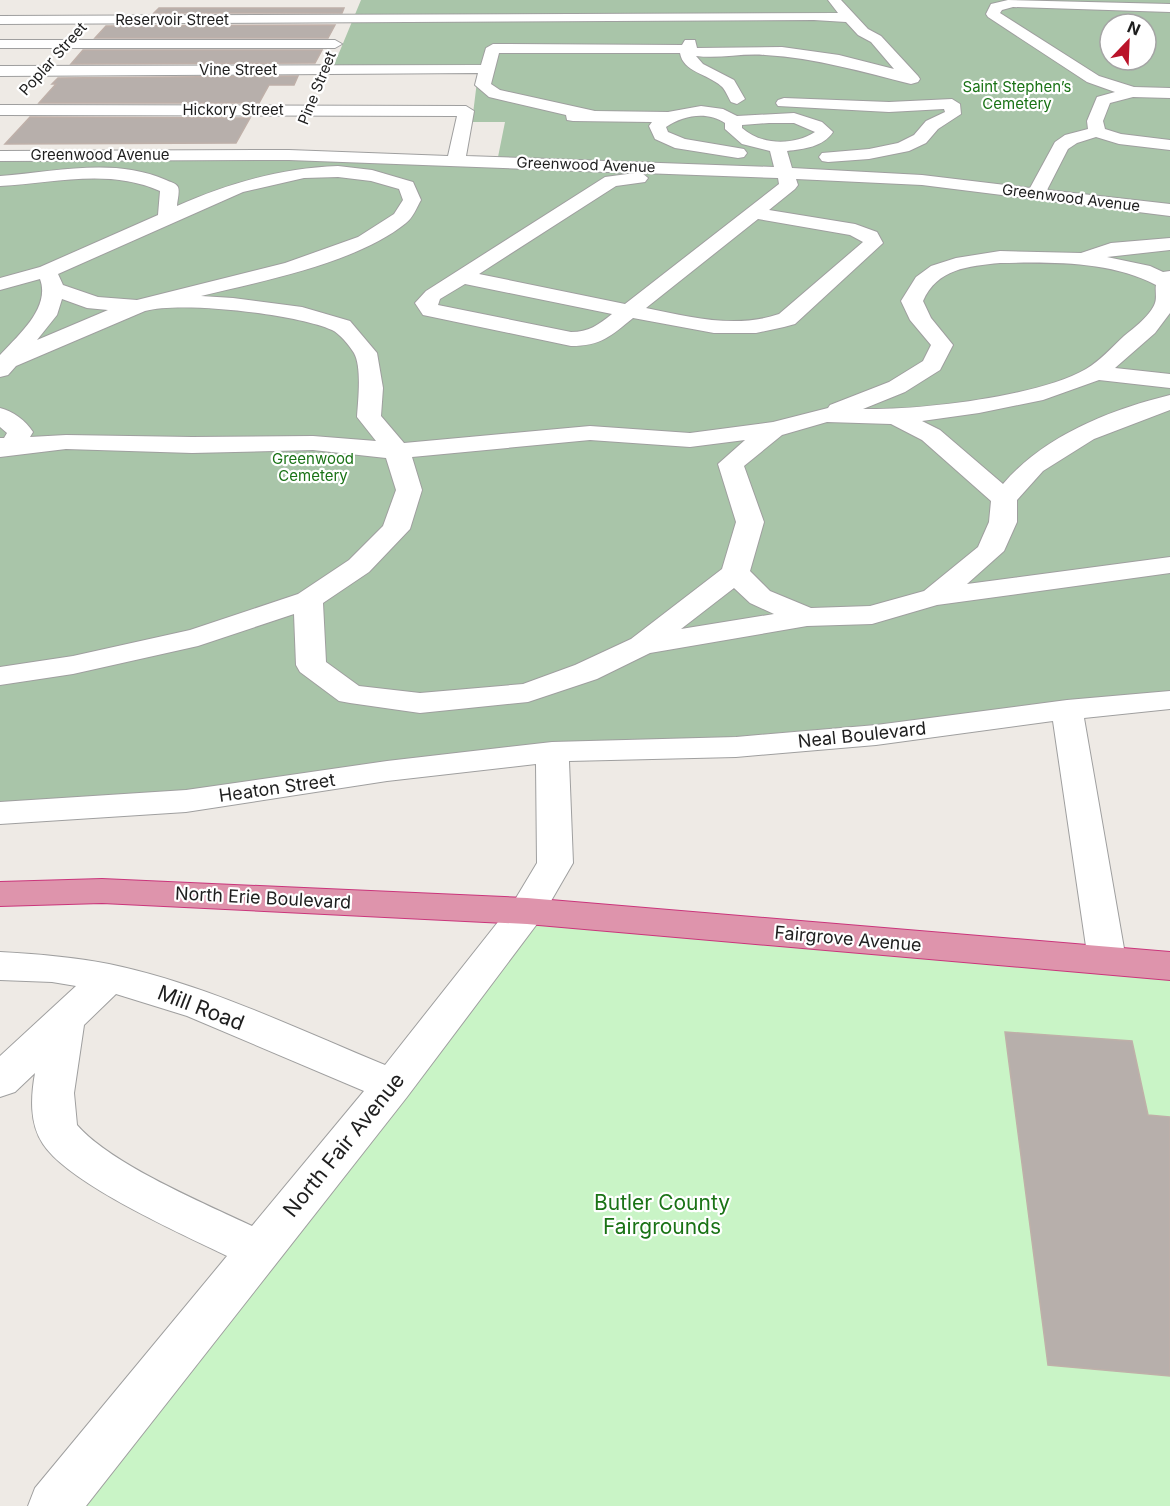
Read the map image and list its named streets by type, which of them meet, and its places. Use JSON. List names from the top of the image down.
{
  "streets": {
    "highway": ["North Erie Boulevard", "Fairgrove Avenue"],
    "street": [
      "Reservoir Street",
      "Poplar Street",
      "Vine Street",
      "Pine Street",
      "Hickory Street",
      "Greenwood Avenue",
      "Neal Boulevard",
      "Heaton Street",
      "Mill Road",
      "North Fair Avenue"
    ]
  },
  "crossings": [
    ["Reservoir Street", "Poplar Street"],
    ["Reservoir Street", "Pine Street"],
    ["Poplar Street", "Vine Street"],
    ["Poplar Street", "Hickory Street"],
    ["Vine Street", "Pine Street"],
    ["Pine Street", "Hickory Street"],
    ["Pine Street", "Greenwood Avenue"],
    ["Hickory Street", "Greenwood Avenue"],
    ["Neal Boulevard", "Heaton Street"],
    ["Neal Boulevard", "North Fair Avenue"],
    ["Heaton Street", "North Fair Avenue"],
    ["North Erie Boulevard", "Fairgrove Avenue"],
    ["North Erie Boulevard", "North Fair Avenue"],
    ["Fairgrove Avenue", "North Fair Avenue"],
    ["Mill Road", "North Fair Avenue"]
  ],
  "parks": ["Saint Stephen’s Cemetery", "Greenwood Cemetery", "Butler County Fairgrounds"],
  "north": "top right"
}
